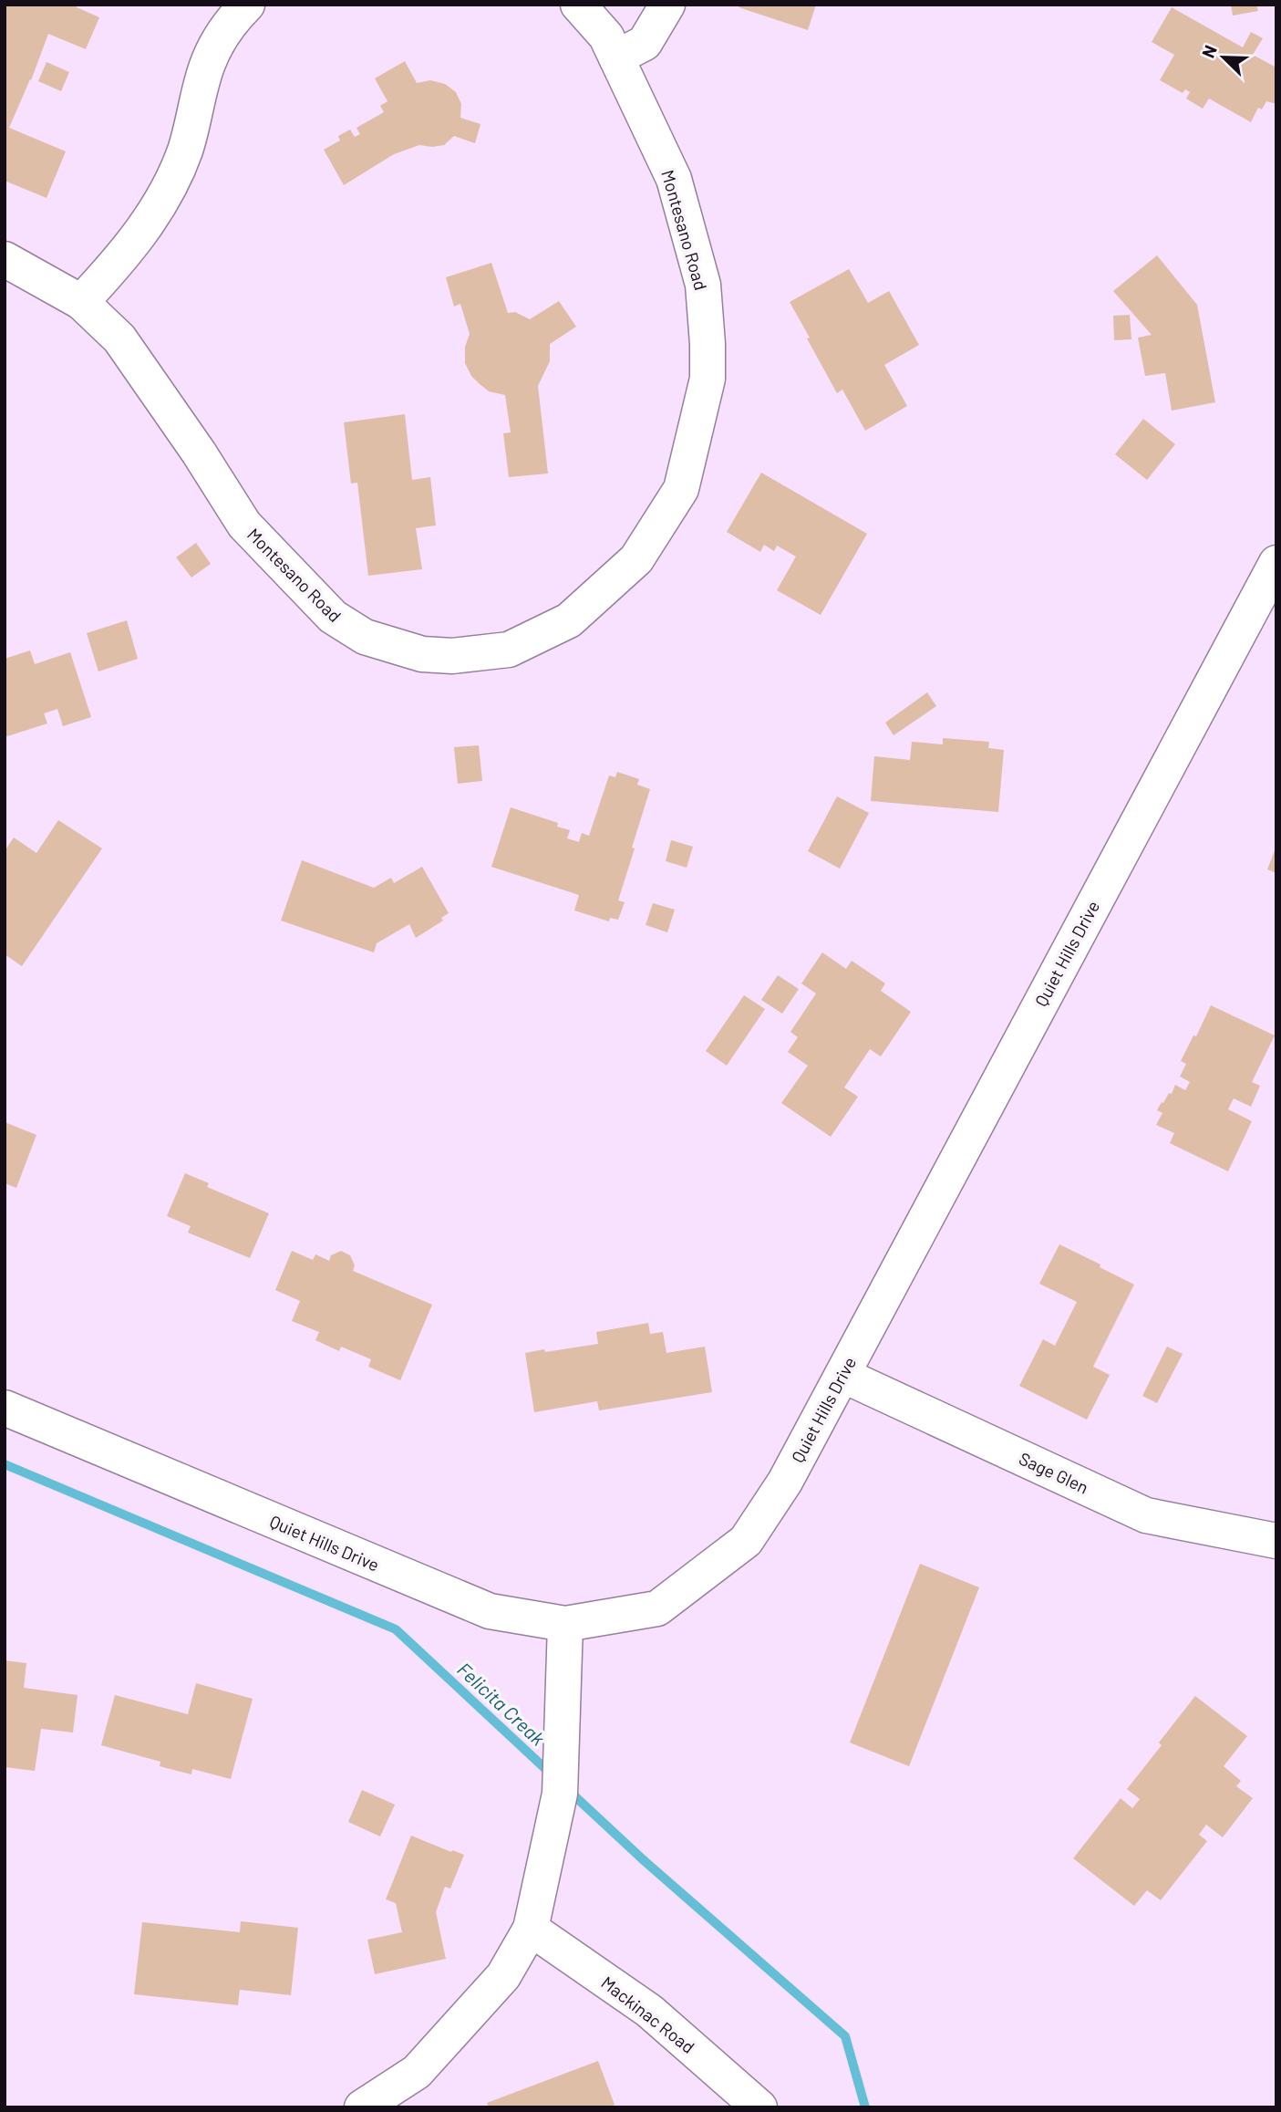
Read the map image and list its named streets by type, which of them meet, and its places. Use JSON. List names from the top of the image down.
{
  "streets": {
    "street": [
      "Montesano Road",
      "Quiet Hills Drive",
      "Sage Glen",
      "Mackinac Road"
    ]
  },
  "crossings": [
    ["Quiet Hills Drive", "Sage Glen"]
  ],
  "water": ["Felicita Creak"],
  "north": "top left"
}
